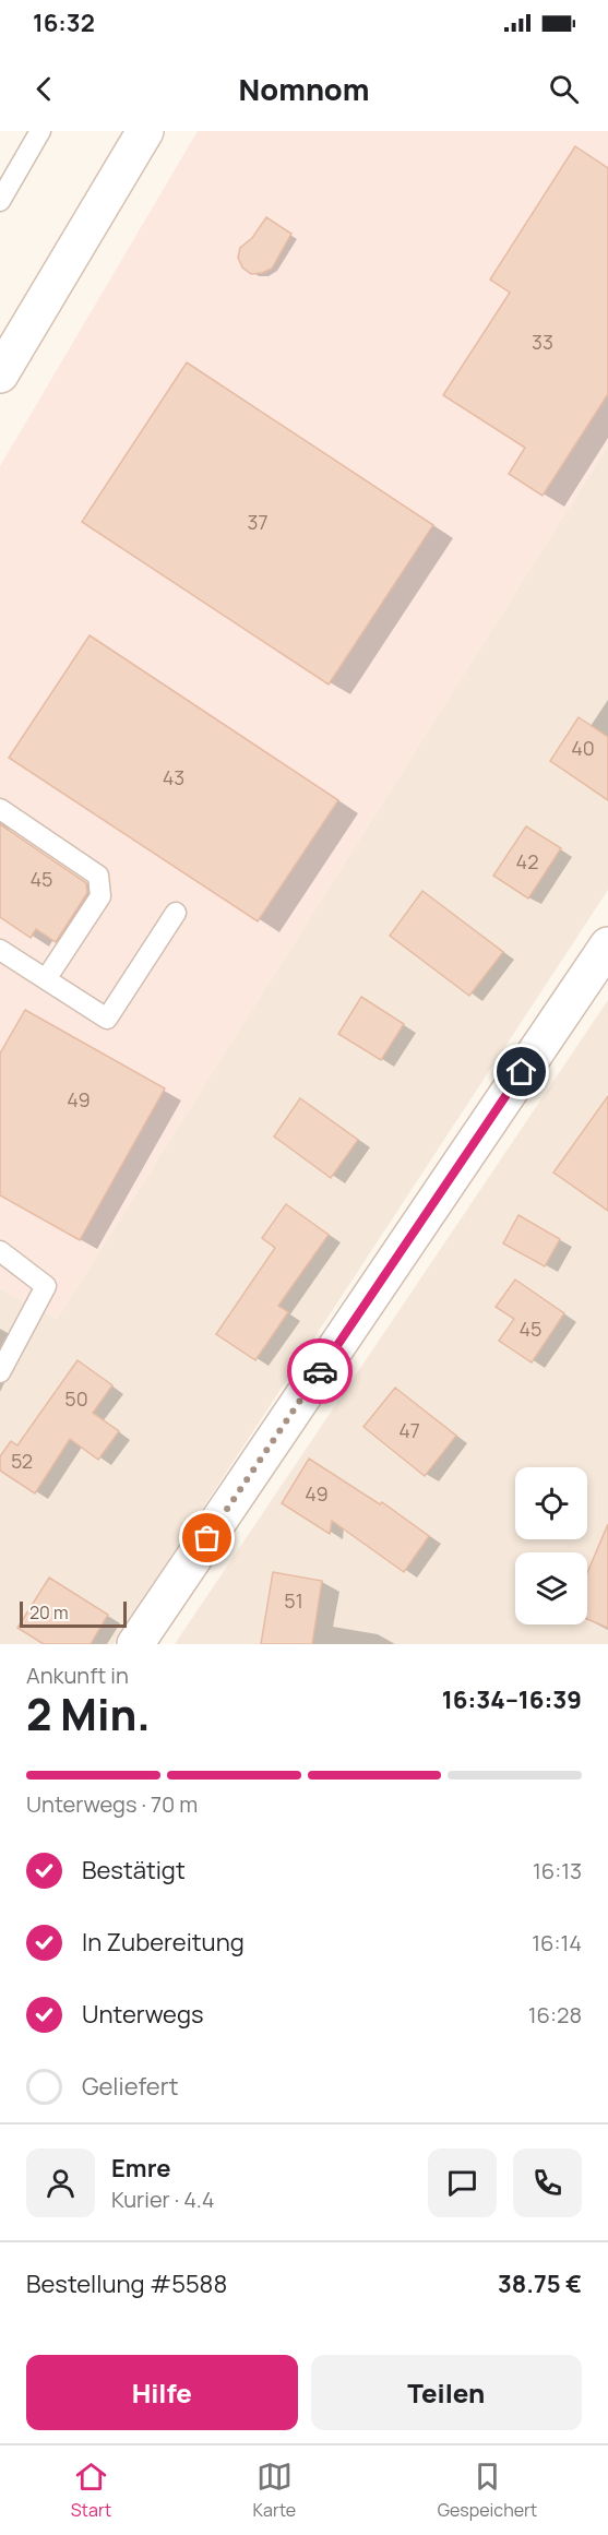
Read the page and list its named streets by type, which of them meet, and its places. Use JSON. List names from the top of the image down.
{
  "house_numbers": [
    "33",
    "37",
    "40",
    "43",
    "42",
    "45",
    "49",
    "45",
    "50",
    "47",
    "52",
    "49",
    "51"
  ],
  "scale_bar": "20 m",
  "page": {
    "status": "16:32",
    "header": "Nomnom",
    "scale": "20 m",
    "heading": ["2 Min.", "Ankunft in", "16:34–16:39"],
    "panel": [
      "Emre",
      "Kurier · 4.4",
      "Bestellung #5588",
      "38.75 €"
    ],
    "bar": "Unterwegs · 70 m",
    "list": [
      ["Bestätigt", "16:13"],
      ["In Zubereitung", "16:14"],
      ["Unterwegs", "16:28"],
      "Geliefert"
    ],
    "buttons": ["Hilfe", "Teilen"],
    "tabs": ["Start", "Karte", "Gespeichert"]
  }
}
